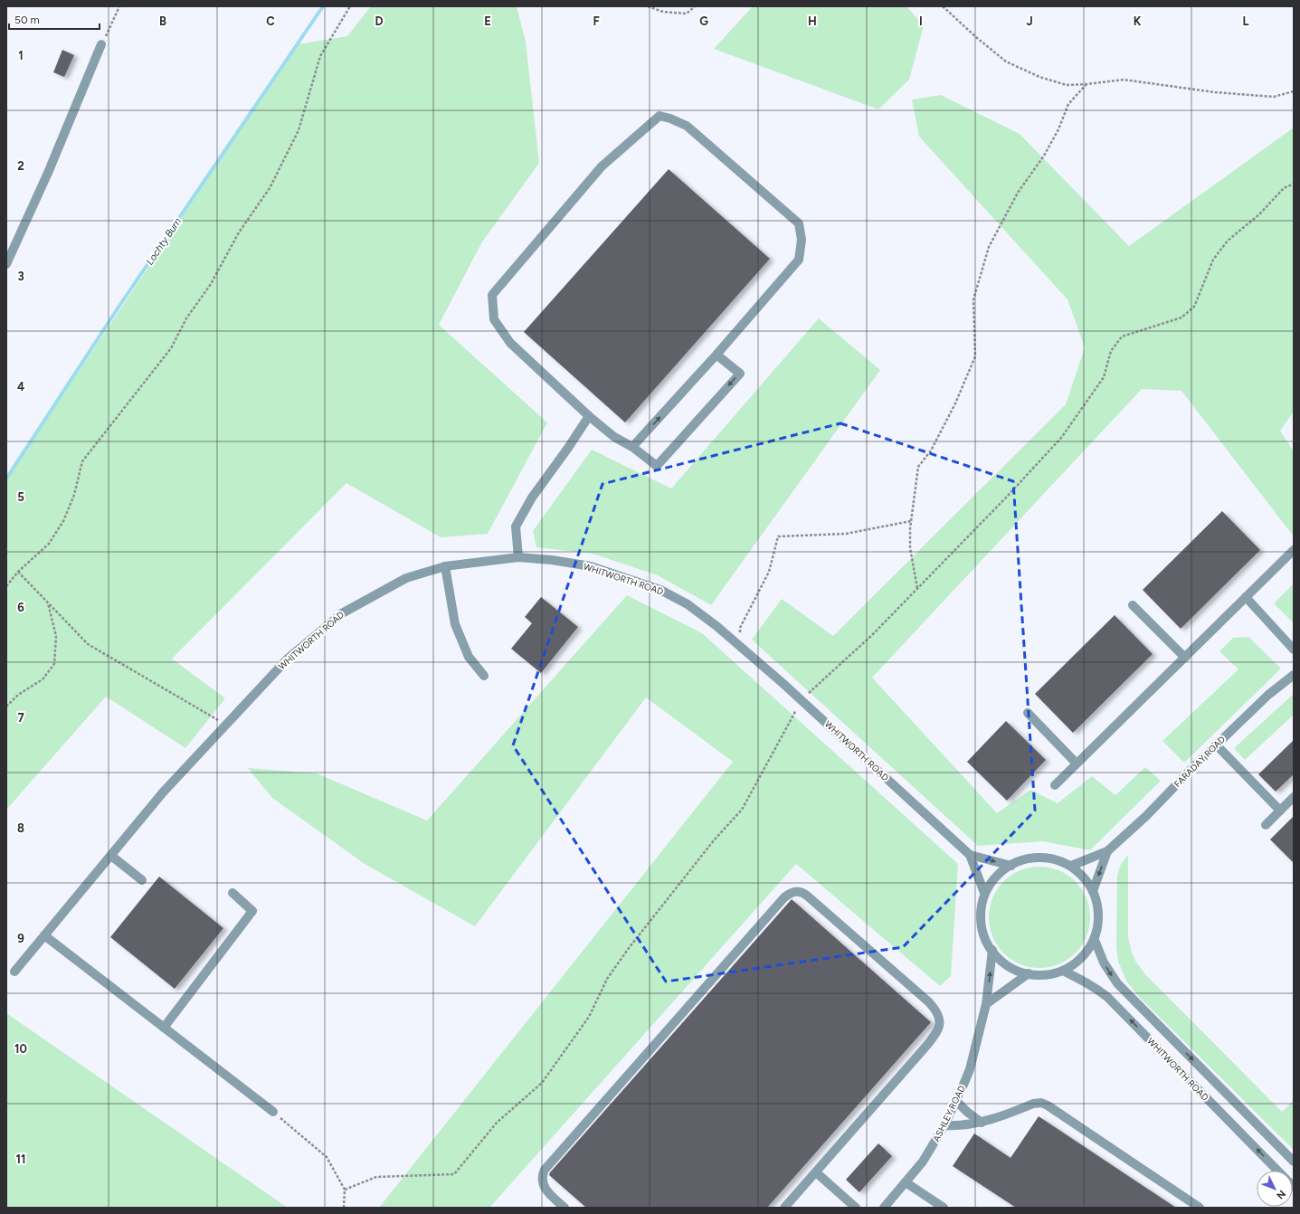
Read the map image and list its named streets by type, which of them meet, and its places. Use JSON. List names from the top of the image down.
{
  "streets": {
    "street": ["WHITWORTH ROAD", "FARADAY ROAD", "ASHLEY ROAD"]
  },
  "crossings": [
    ["WHITWORTH ROAD", "FARADAY ROAD"],
    ["WHITWORTH ROAD", "ASHLEY ROAD"],
    ["FARADAY ROAD", "ASHLEY ROAD"]
  ],
  "water": ["Lochty Burn"],
  "scale_bar": "50 m",
  "north": "bottom right",
  "grid": {
    "columns": [
      "B",
      "C",
      "D",
      "E",
      "F",
      "G",
      "H",
      "I",
      "J",
      "K",
      "L"
    ],
    "rows": [
      "1",
      "2",
      "3",
      "4",
      "5",
      "6",
      "7",
      "8",
      "9",
      "10",
      "11"
    ]
  }
}
